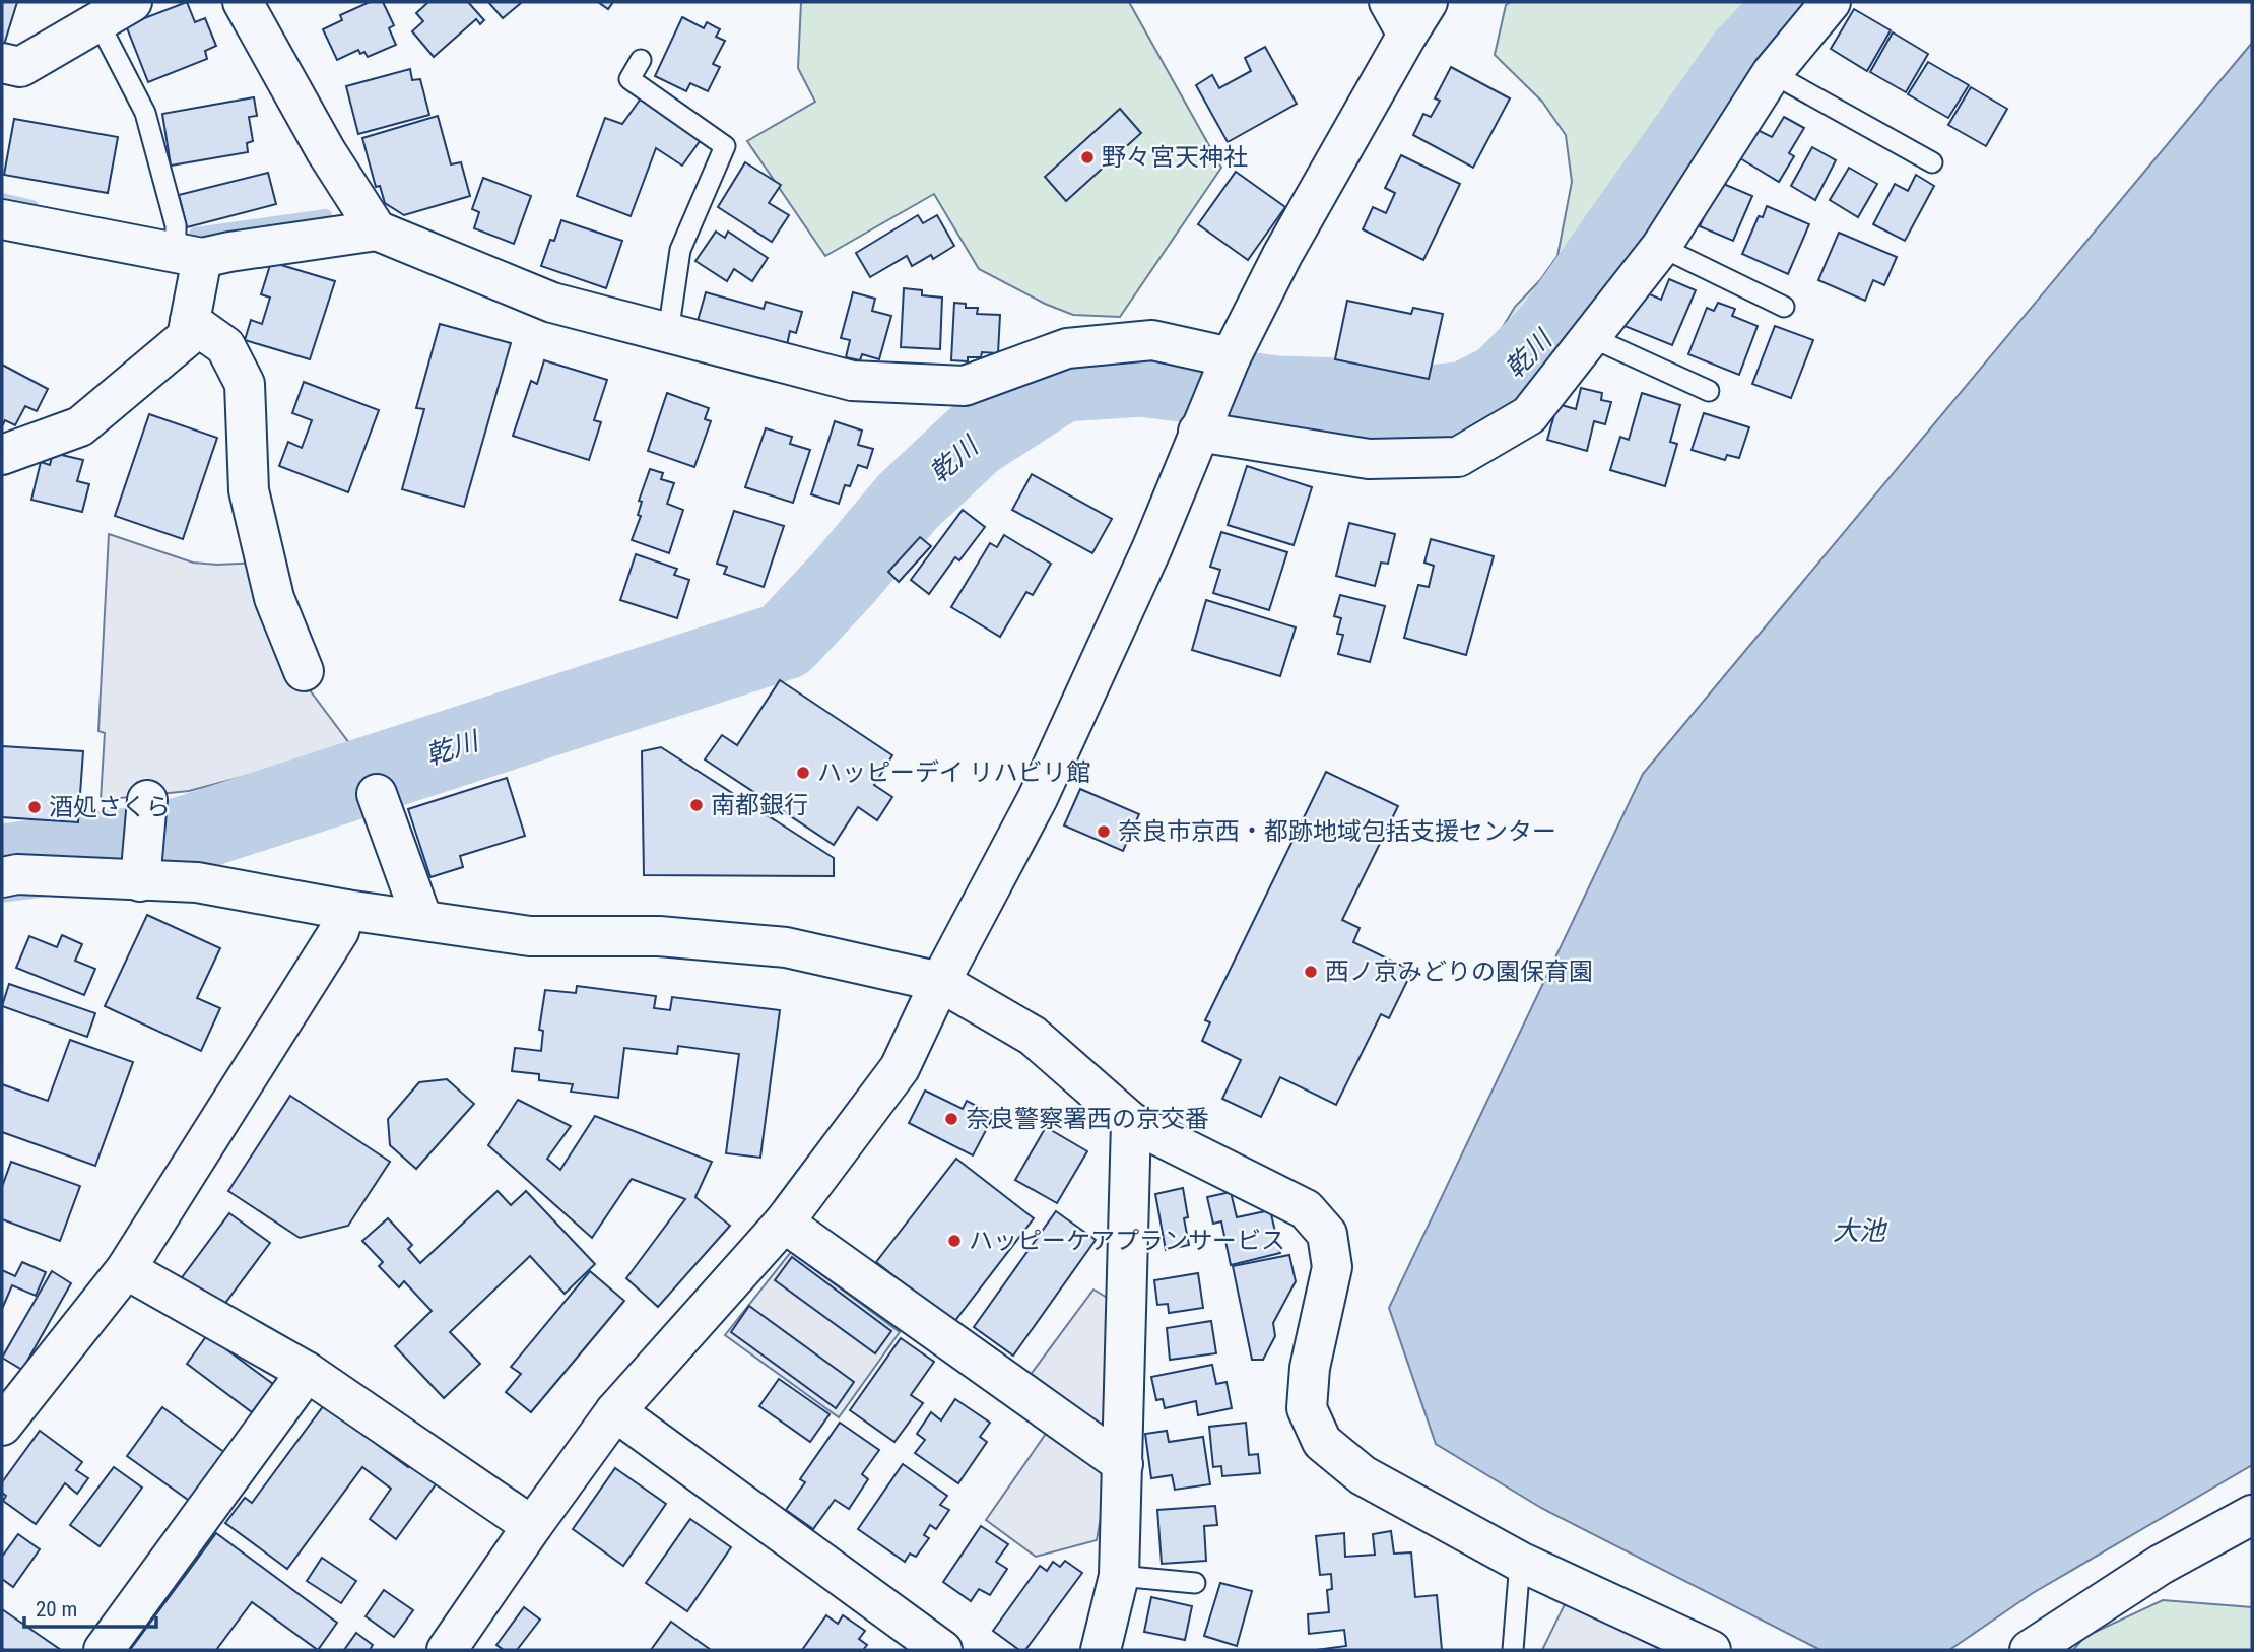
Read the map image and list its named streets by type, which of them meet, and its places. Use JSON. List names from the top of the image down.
{
  "water": ["乾川", "大池"],
  "places": [
    "野々宮天神社",
    "ハッピーデイ リハビリ館",
    "南都銀行",
    "酒処さくら",
    "奈良市京西・都跡地域包括支援センター",
    "西ノ京みどりの園保育園",
    "奈良警察署西の京交番",
    "ハッピーケアプランサービス"
  ],
  "scale_bar": "20 m"
}
